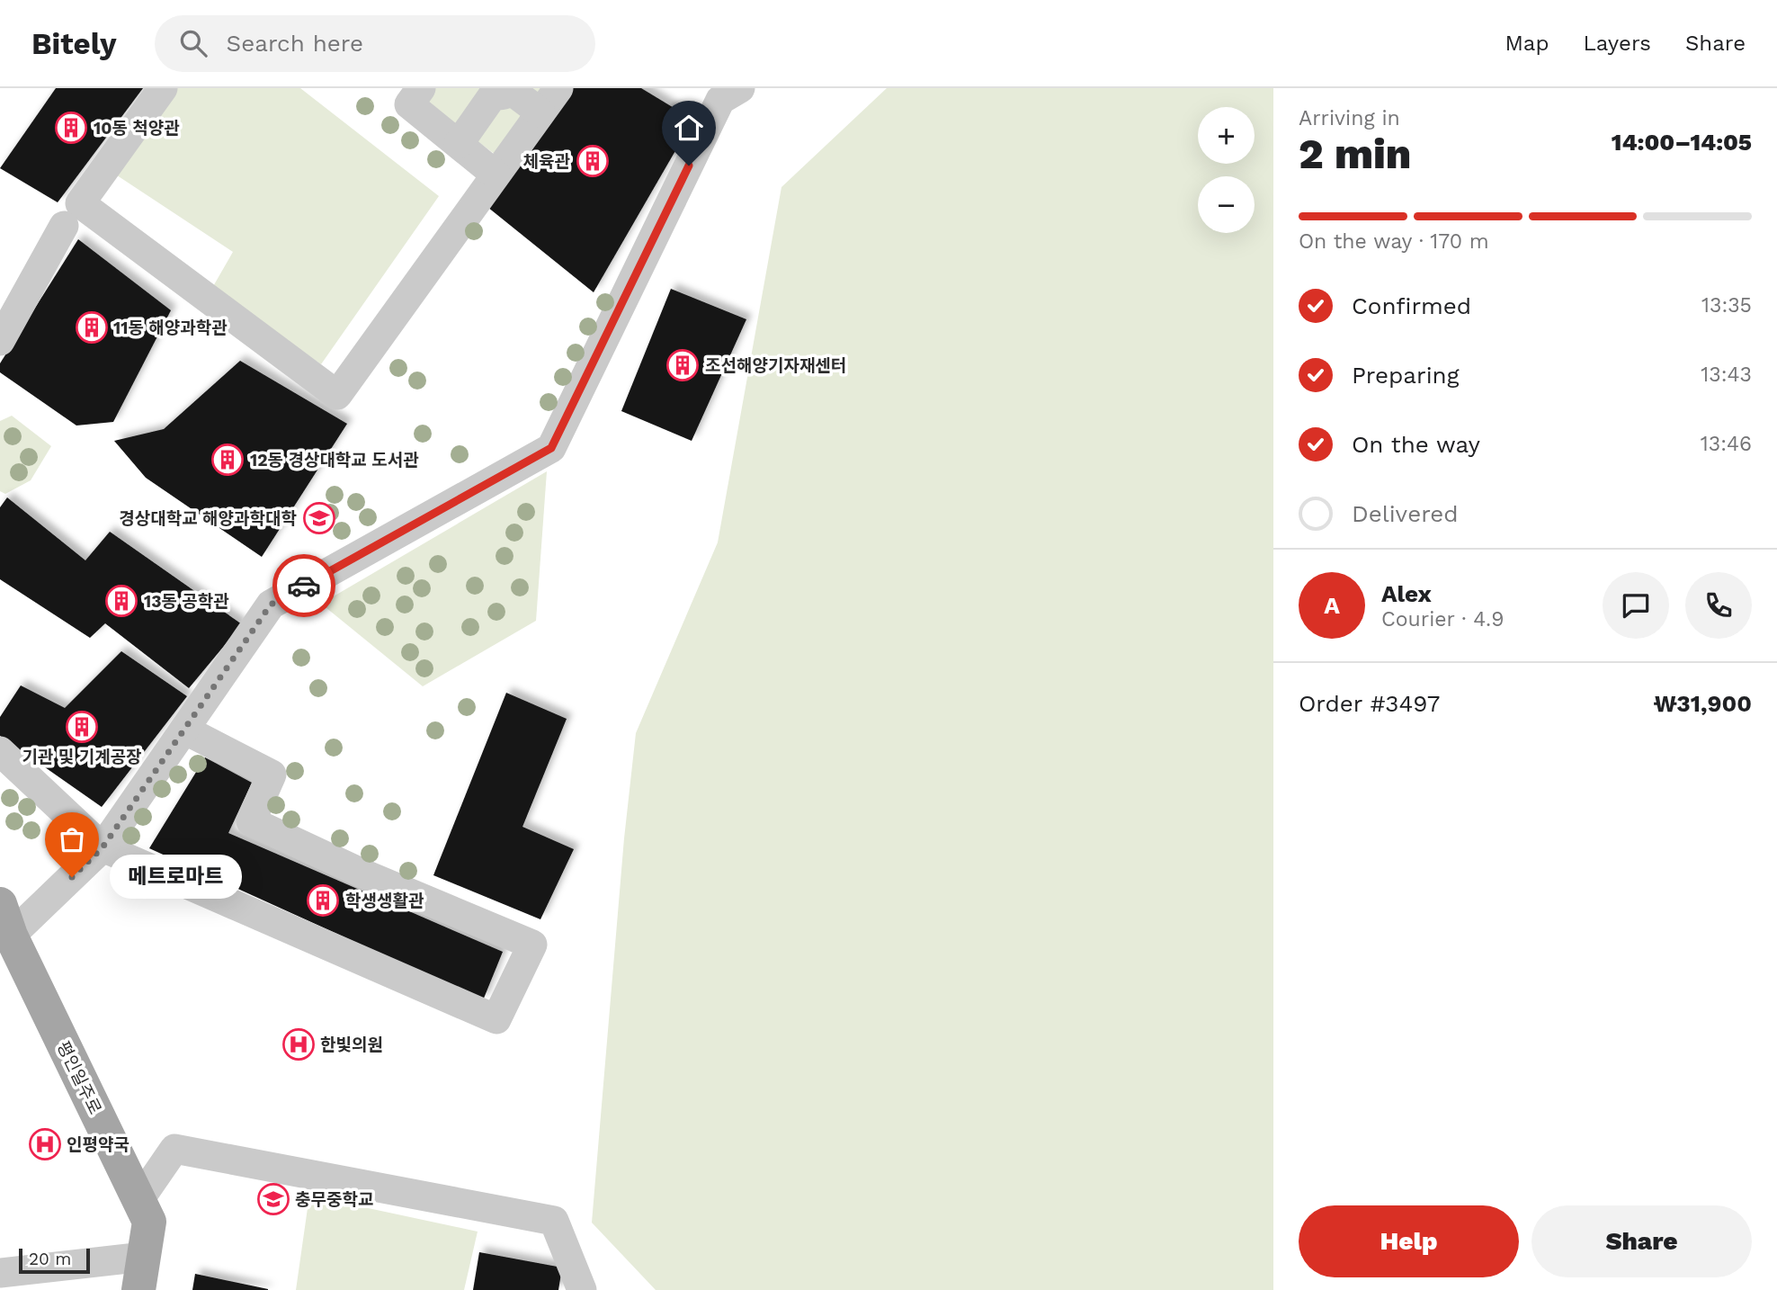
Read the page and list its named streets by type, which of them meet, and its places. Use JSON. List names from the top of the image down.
{
  "streets": {
    "main road": ["평인일주로"]
  },
  "places": {
    "building": [
      "10동 척양관",
      "체육관",
      "11동 해양과학관",
      "조선해양기자재센터",
      "12동 경상대학교 도서관",
      "13동 공학관",
      "기관 및 기계공장",
      "학생생활관"
    ],
    "school or university": ["경상대학교 해양과학대학", "충무중학교"],
    "other": ["메트로마트"],
    "hospital": ["한빛의원", "인평약국"]
  },
  "scale_bar": "20 m",
  "page": {
    "header": "Bitely",
    "search": "Search here",
    "nav": ["Map", "Layers", "Share"],
    "heading": ["2 min", "Arriving in", "14:00–14:05"],
    "panel": [
      "Alex",
      "Courier · 4.9",
      "Order #3497",
      "₩31,900"
    ],
    "map_buttons": ["+", "−"],
    "bar": "On the way · 170 m",
    "list": [
      ["Confirmed", "13:35"],
      ["Preparing", "13:43"],
      ["On the way", "13:46"],
      "Delivered"
    ],
    "round": "A",
    "bubble": "메트로마트",
    "buttons": ["Help", "Share"],
    "scale": "20 m"
  }
}
